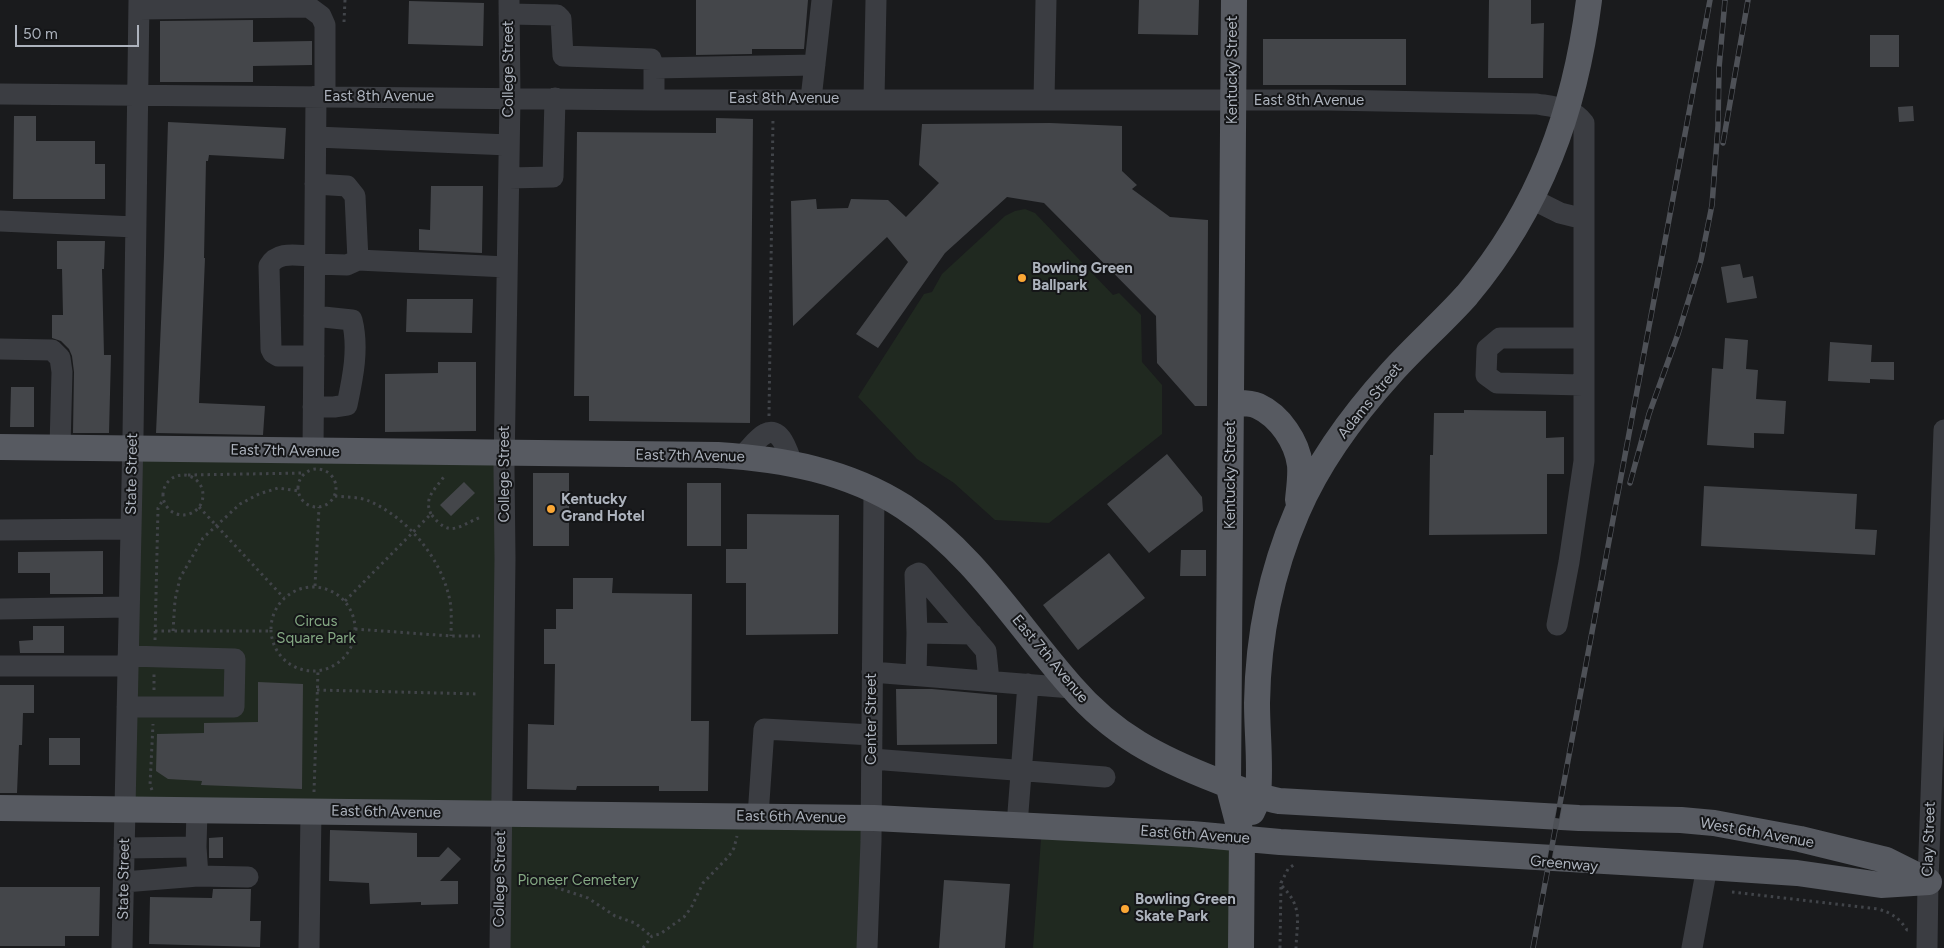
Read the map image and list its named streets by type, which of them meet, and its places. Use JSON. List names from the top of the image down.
{
  "streets": {
    "main road": [
      "Kentucky Street",
      "Adams Street",
      "East 7th Avenue",
      "East 6th Avenue",
      "West 6th Avenue"
    ],
    "street": [
      "College Street",
      "East 8th Avenue",
      "State Street",
      "Center Street",
      "Clay Street"
    ]
  },
  "crossings": [
    ["College Street", "East 8th Avenue"],
    ["College Street", "East 7th Avenue"],
    ["College Street", "East 6th Avenue"],
    ["Kentucky Street", "East 8th Avenue"],
    ["Kentucky Street", "Adams Street"],
    ["Kentucky Street", "East 7th Avenue"],
    ["Kentucky Street", "East 6th Avenue"],
    ["East 8th Avenue", "Adams Street"],
    ["East 8th Avenue", "State Street"],
    ["Adams Street", "East 7th Avenue"],
    ["Adams Street", "East 6th Avenue"],
    ["Adams Street", "West 6th Avenue"],
    ["East 7th Avenue", "State Street"],
    ["East 7th Avenue", "Center Street"],
    ["East 7th Avenue", "West 6th Avenue"],
    ["State Street", "East 6th Avenue"],
    ["Center Street", "East 6th Avenue"],
    ["West 6th Avenue", "Clay Street"]
  ],
  "parks": ["Circus Square Park", "Pioneer Cemetery"],
  "places": ["Bowling Green Ballpark", "Kentucky Grand Hotel", "Bowling Green Skate Park"],
  "scale_bar": "50 m"
}
